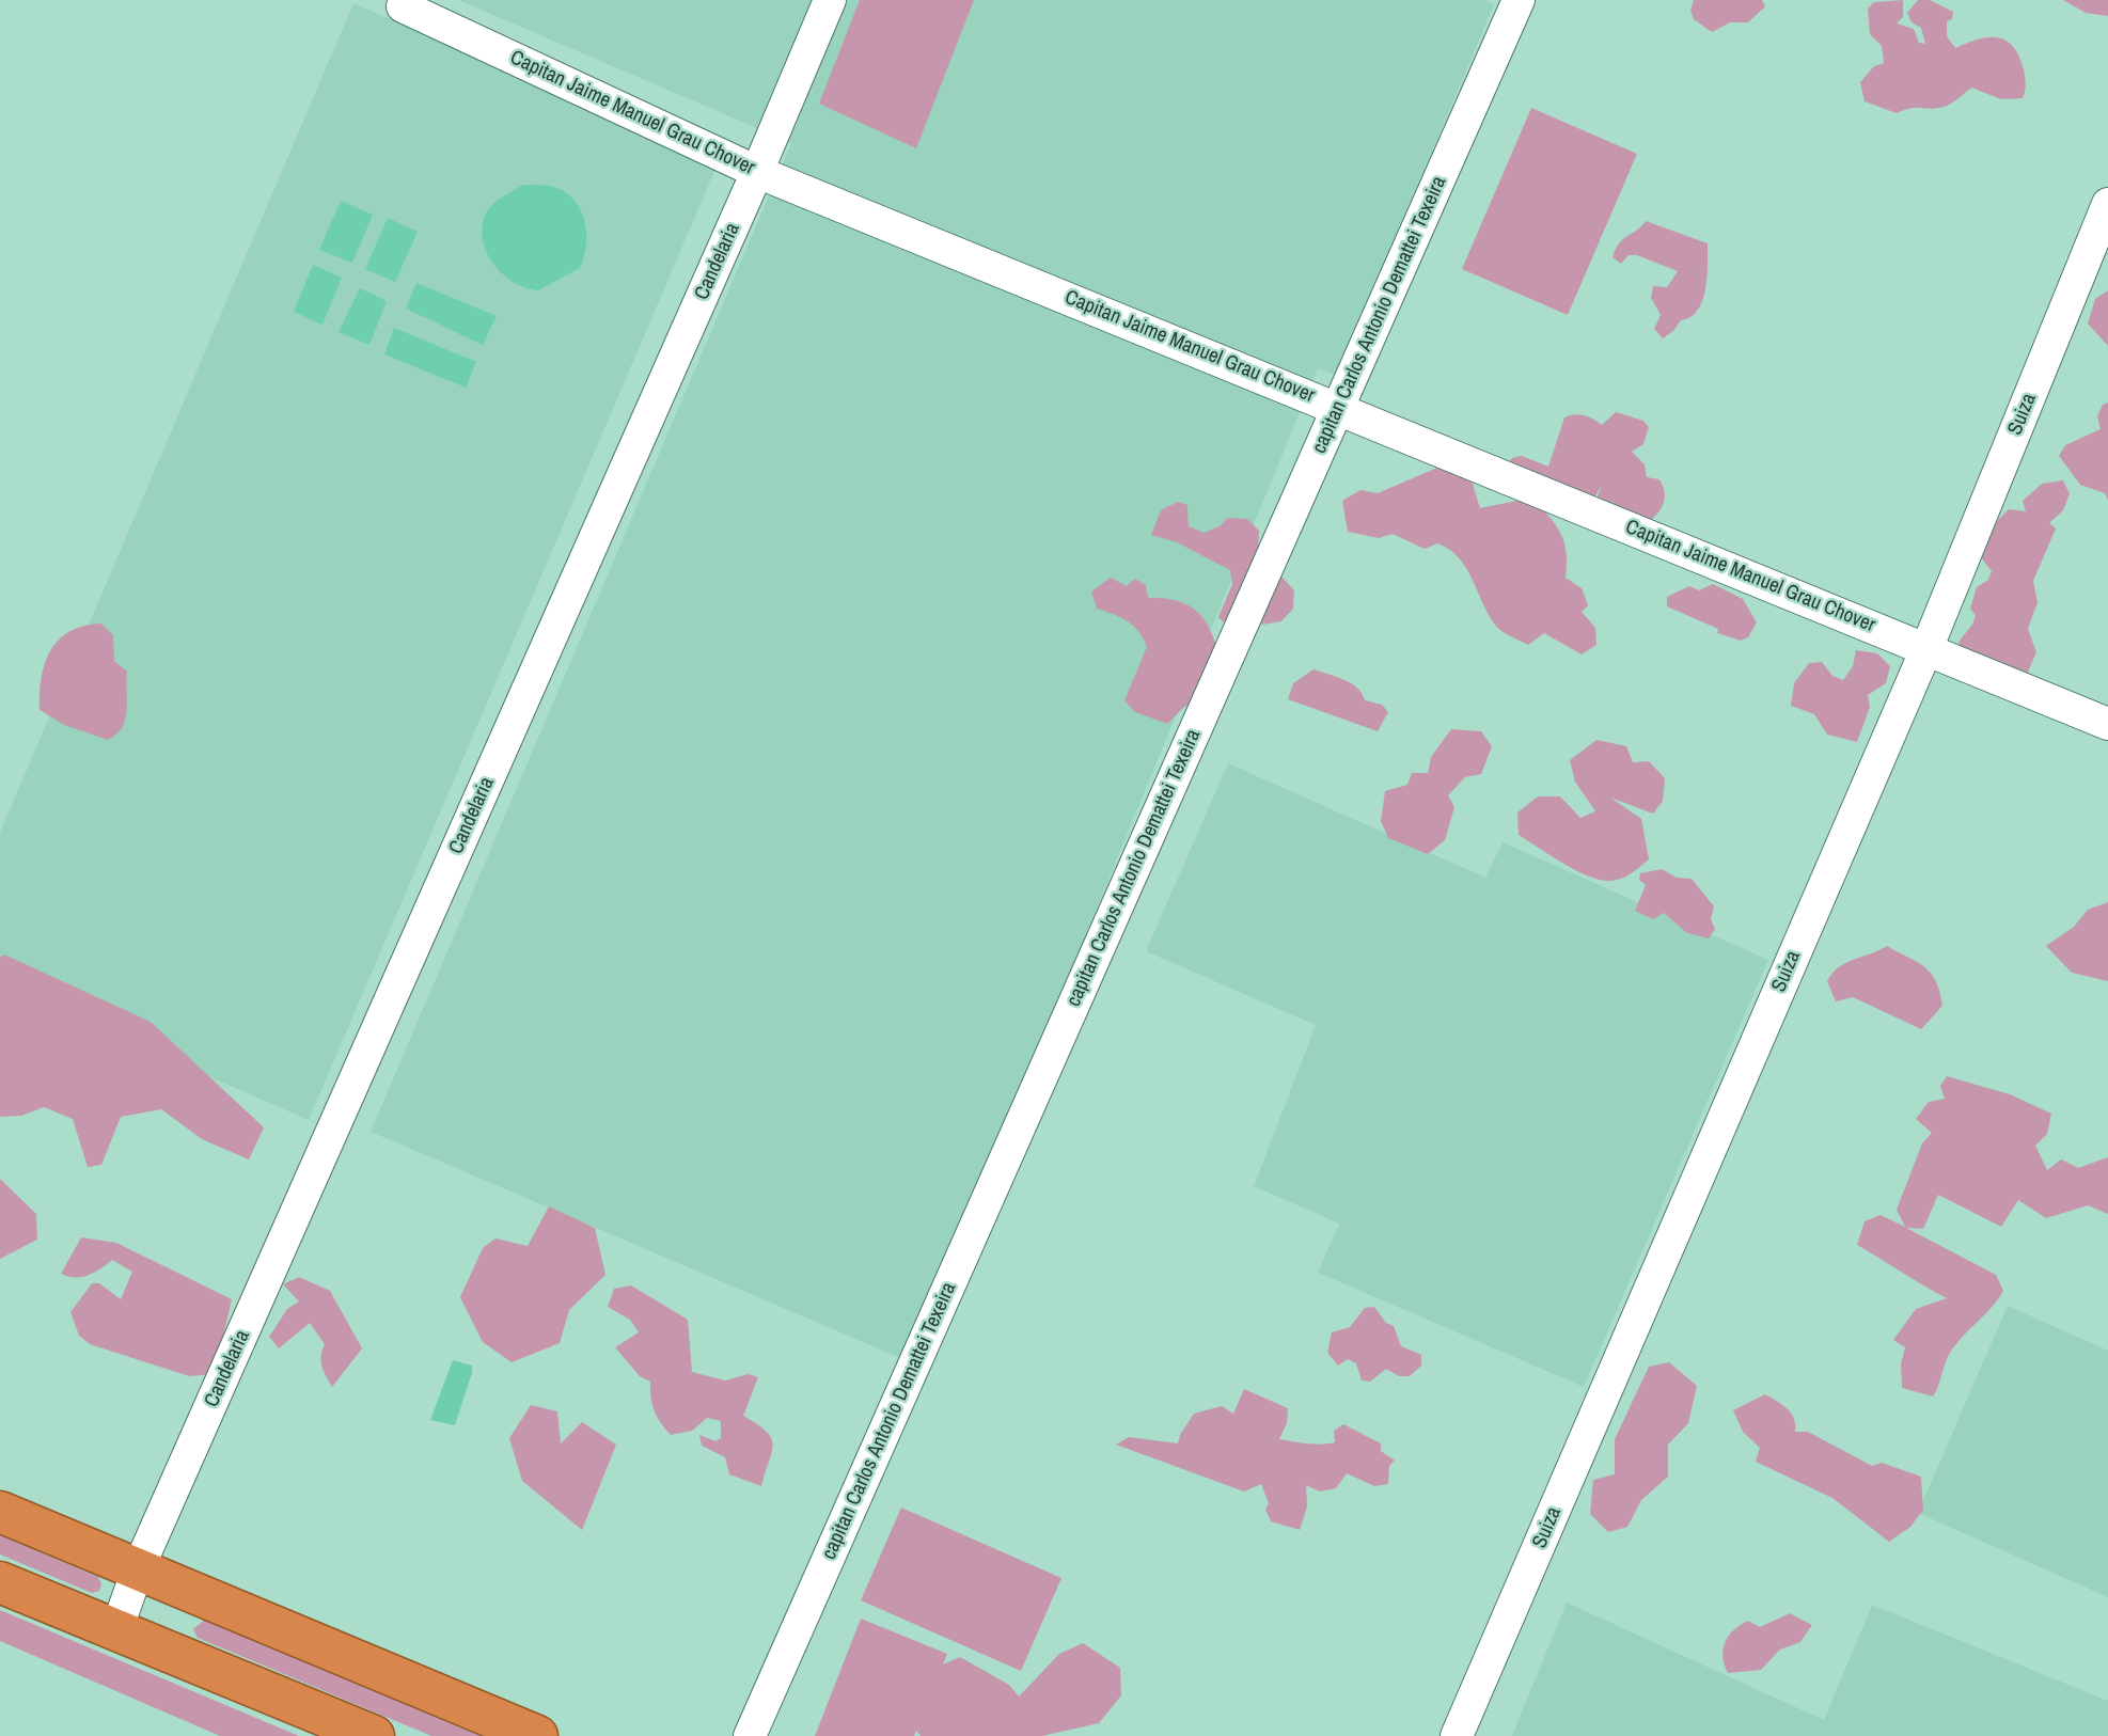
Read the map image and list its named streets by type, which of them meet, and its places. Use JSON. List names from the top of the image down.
{
  "streets": {
    "street": [
      "Capitan Jaime Manuel Grau Chover",
      "Candelaria",
      "capitan Carlos Antonio Demattei Texeira",
      "Suiza"
    ]
  },
  "crossings": [
    ["Capitan Jaime Manuel Grau Chover", "Candelaria"],
    ["Capitan Jaime Manuel Grau Chover", "capitan Carlos Antonio Demattei Texeira"],
    ["Capitan Jaime Manuel Grau Chover", "Suiza"]
  ]
}
